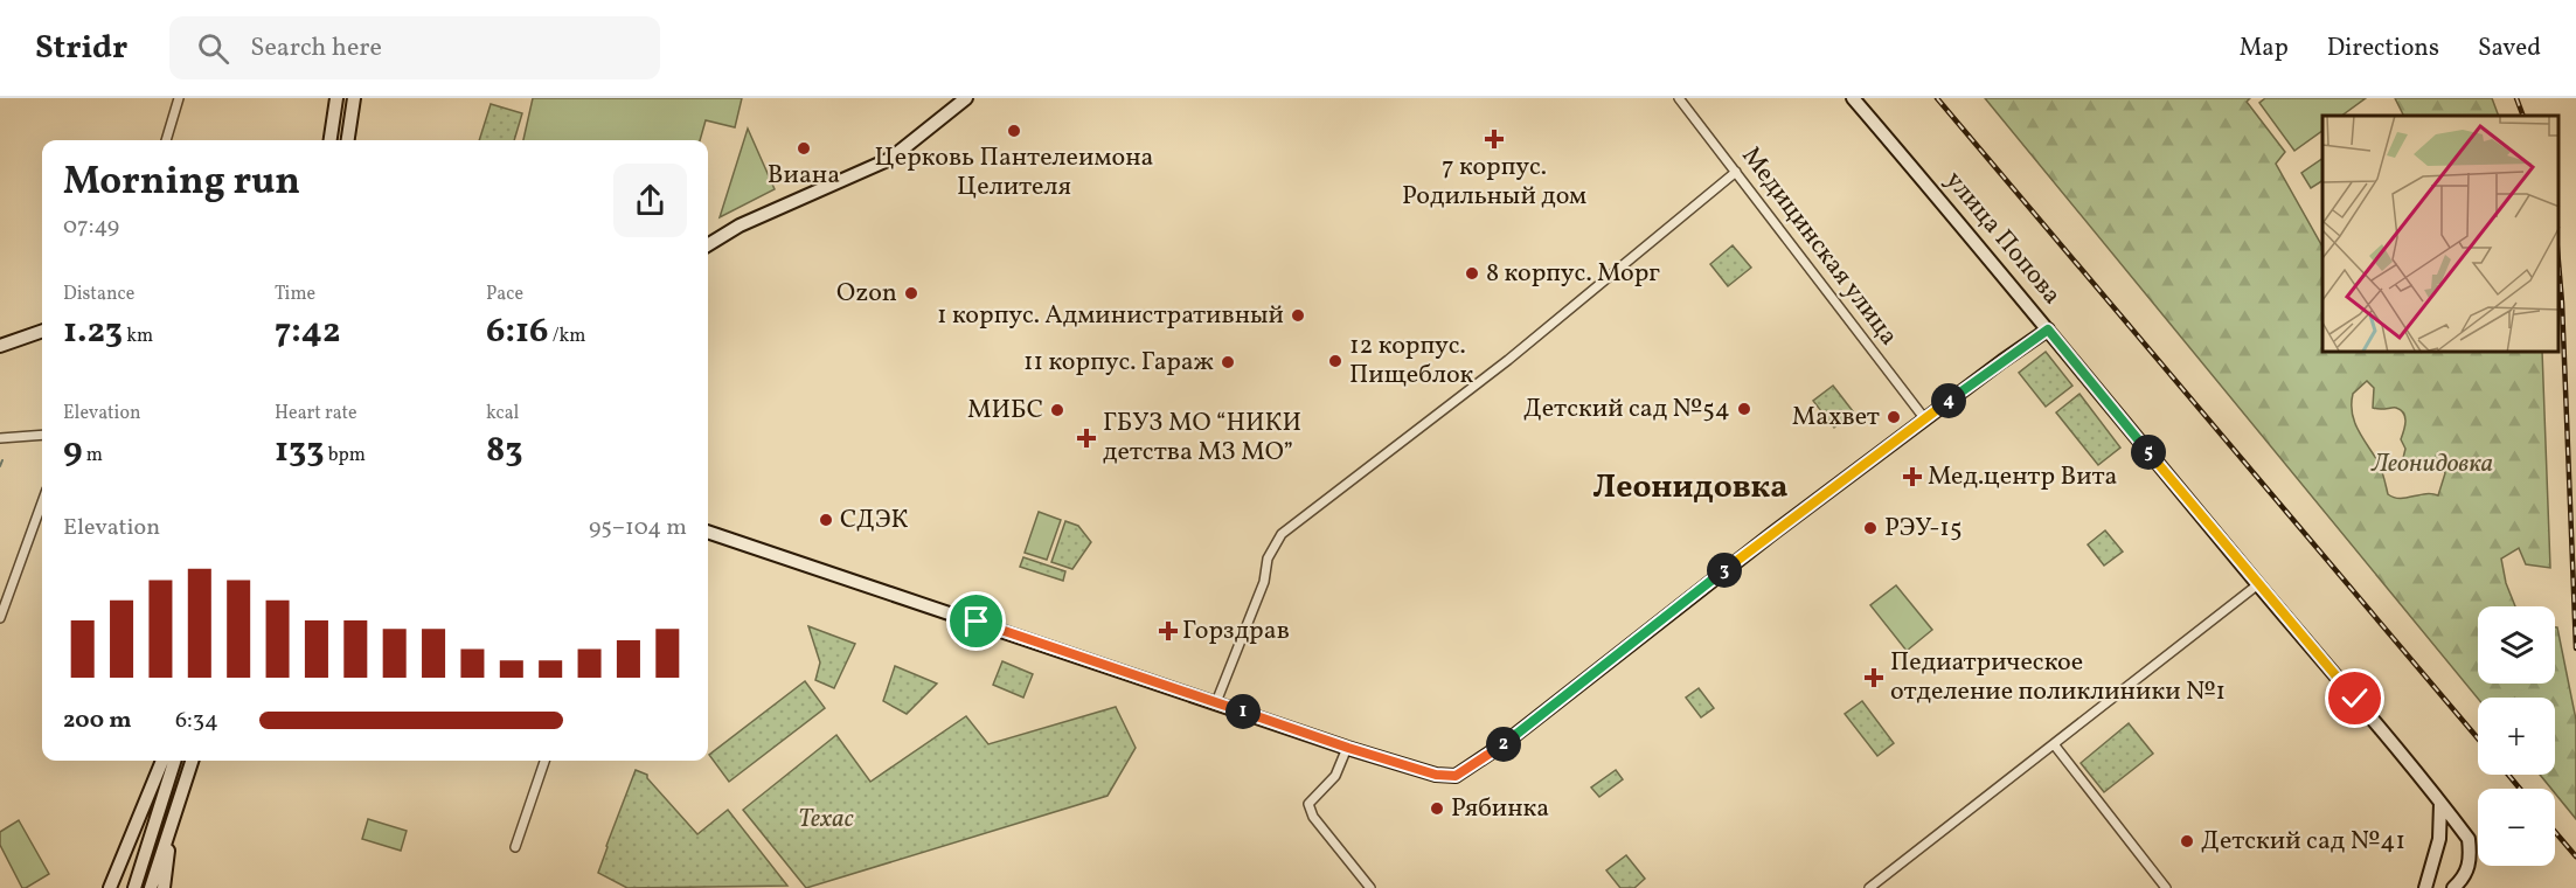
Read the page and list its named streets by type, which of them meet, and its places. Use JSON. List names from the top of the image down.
{
  "streets": {
    "street": ["улица Попова", "Медицинская улица"]
  },
  "districts": ["Леонидовка"],
  "parks": ["Леонидовка", "Техас"],
  "places": {
    "other": [
      "Церковь Пантелеимона Целителя",
      "Виана",
      "8 корпус. Морг",
      "Ozon",
      "1 корпус. Административный",
      "12 корпус. Пищеблок",
      "11 корпус. Гараж",
      "Детский сад №54",
      "МИБС",
      "Махвет",
      "СДЭК",
      "РЭУ-15",
      "Рябинка",
      "Детский сад №41"
    ],
    "health": [
      "7 корпус. Родильный дом",
      "ГБУЗ МО “НИКИ детства МЗ МО”",
      "Мед.центр Вита",
      "Горздрав",
      "Педиатрическое отделение поликлиники №1"
    ]
  },
  "page": {
    "header": "Stridr",
    "search": "Search here",
    "nav": ["Map", "Directions", "Saved"],
    "heading": ["Morning run", "07:49"],
    "stats": [
      ["Distance", "1.23 km"],
      ["Time", "7:42"],
      ["Pace", "6:16 /km"],
      ["Elevation", "9 m"],
      ["Heart rate", "133 bpm"],
      ["kcal", "83"]
    ],
    "pins": [
      "4",
      "5",
      "3",
      "1",
      "2"
    ],
    "chart": ["Elevation", "95–104 m"],
    "map_buttons": ["+", "−"],
    "list": [
      {
        "name": "200 m",
        "note": "6:34"
      }
    ]
  }
}
